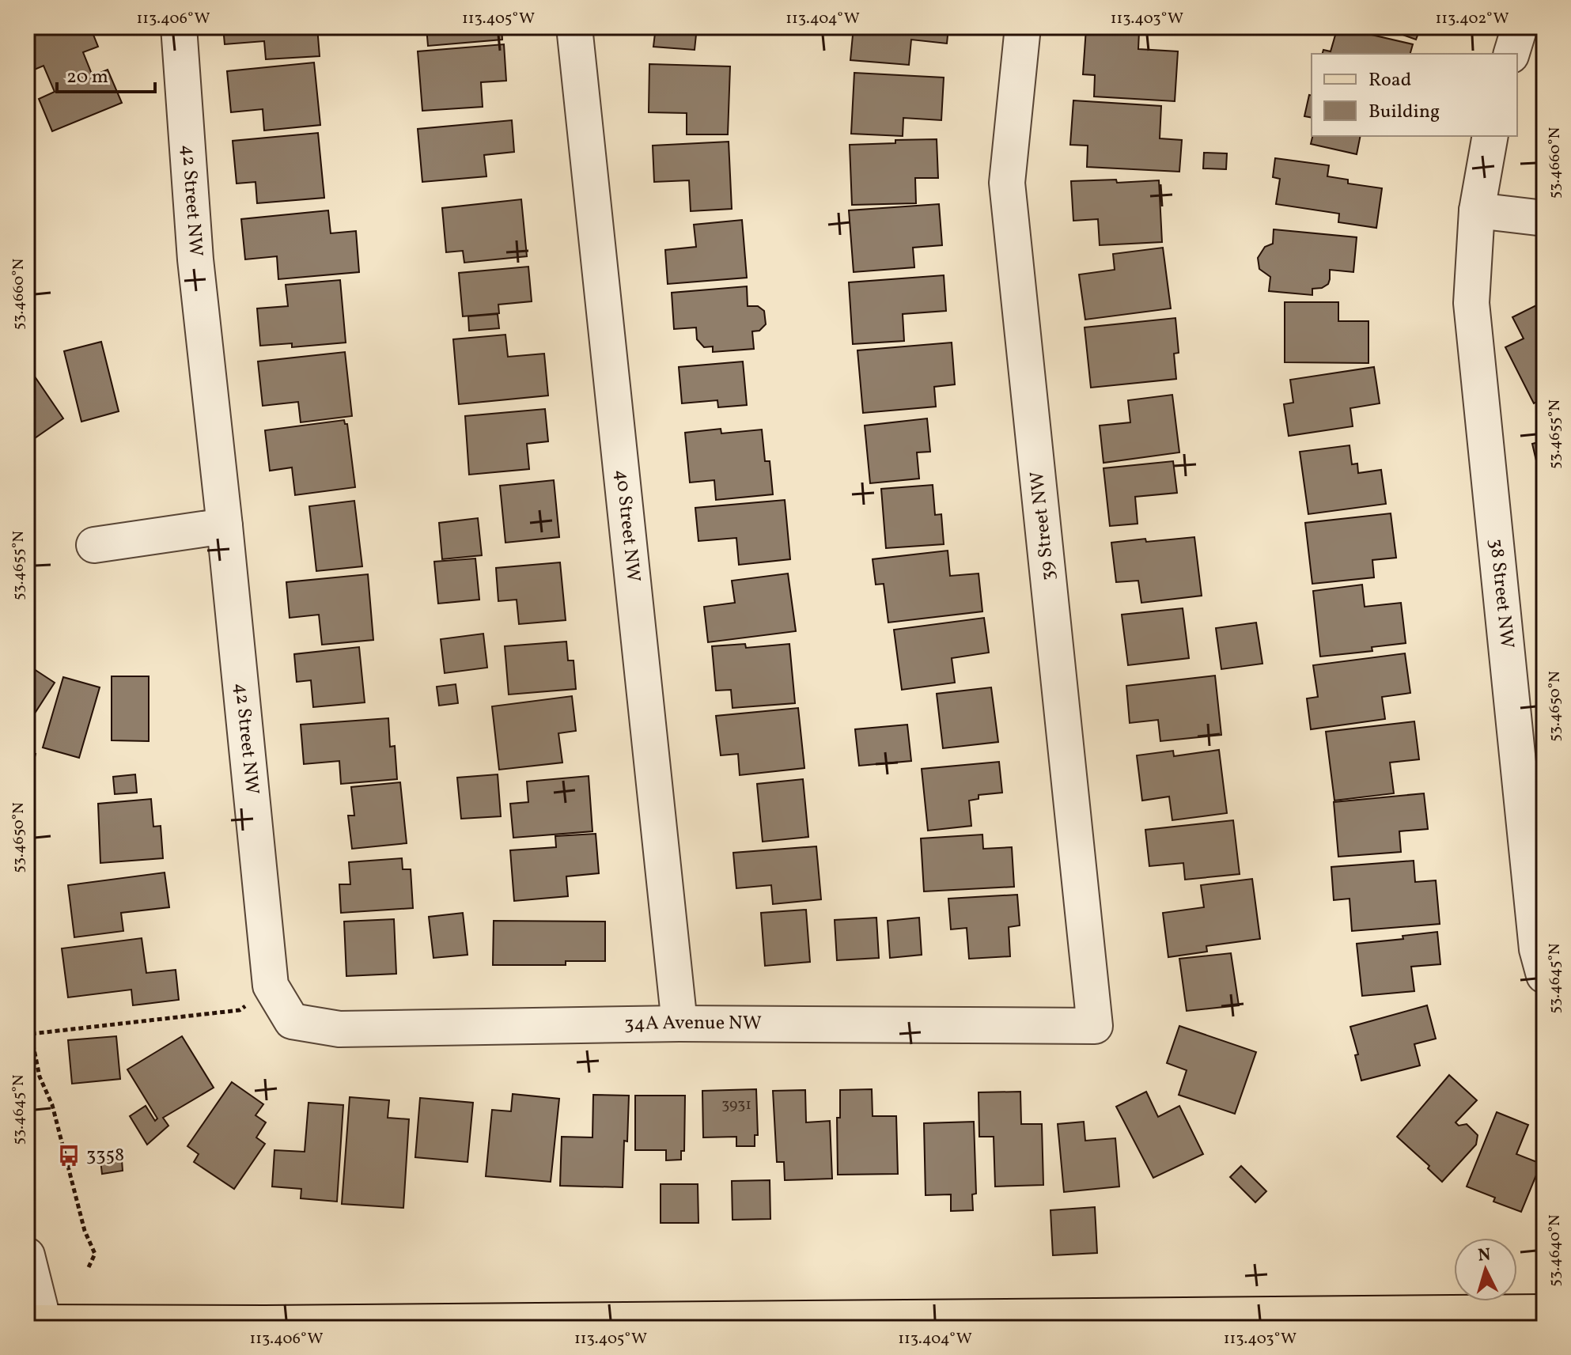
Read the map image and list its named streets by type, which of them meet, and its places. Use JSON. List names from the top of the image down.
{
  "streets": {
    "street": [
      "42 Street NW",
      "40 Street NW",
      "39 Street NW",
      "38 Street NW",
      "34A Avenue NW"
    ]
  },
  "crossings": [
    ["42 Street NW", "34A Avenue NW"],
    ["40 Street NW", "34A Avenue NW"],
    ["39 Street NW", "34A Avenue NW"]
  ],
  "places": {
    "bus stop": ["3358"]
  },
  "house_numbers": ["3931"],
  "legend": ["Road", "Building"],
  "scale_bar": "20 m",
  "north": "top",
  "coordinates": [
    "113.406°W",
    "113.405°W",
    "113.404°W",
    "113.403°W",
    "113.402°W",
    "53.4660°N",
    "53.4655°N",
    "53.4650°N",
    "53.4645°N",
    "53.4640°N"
  ]
}
